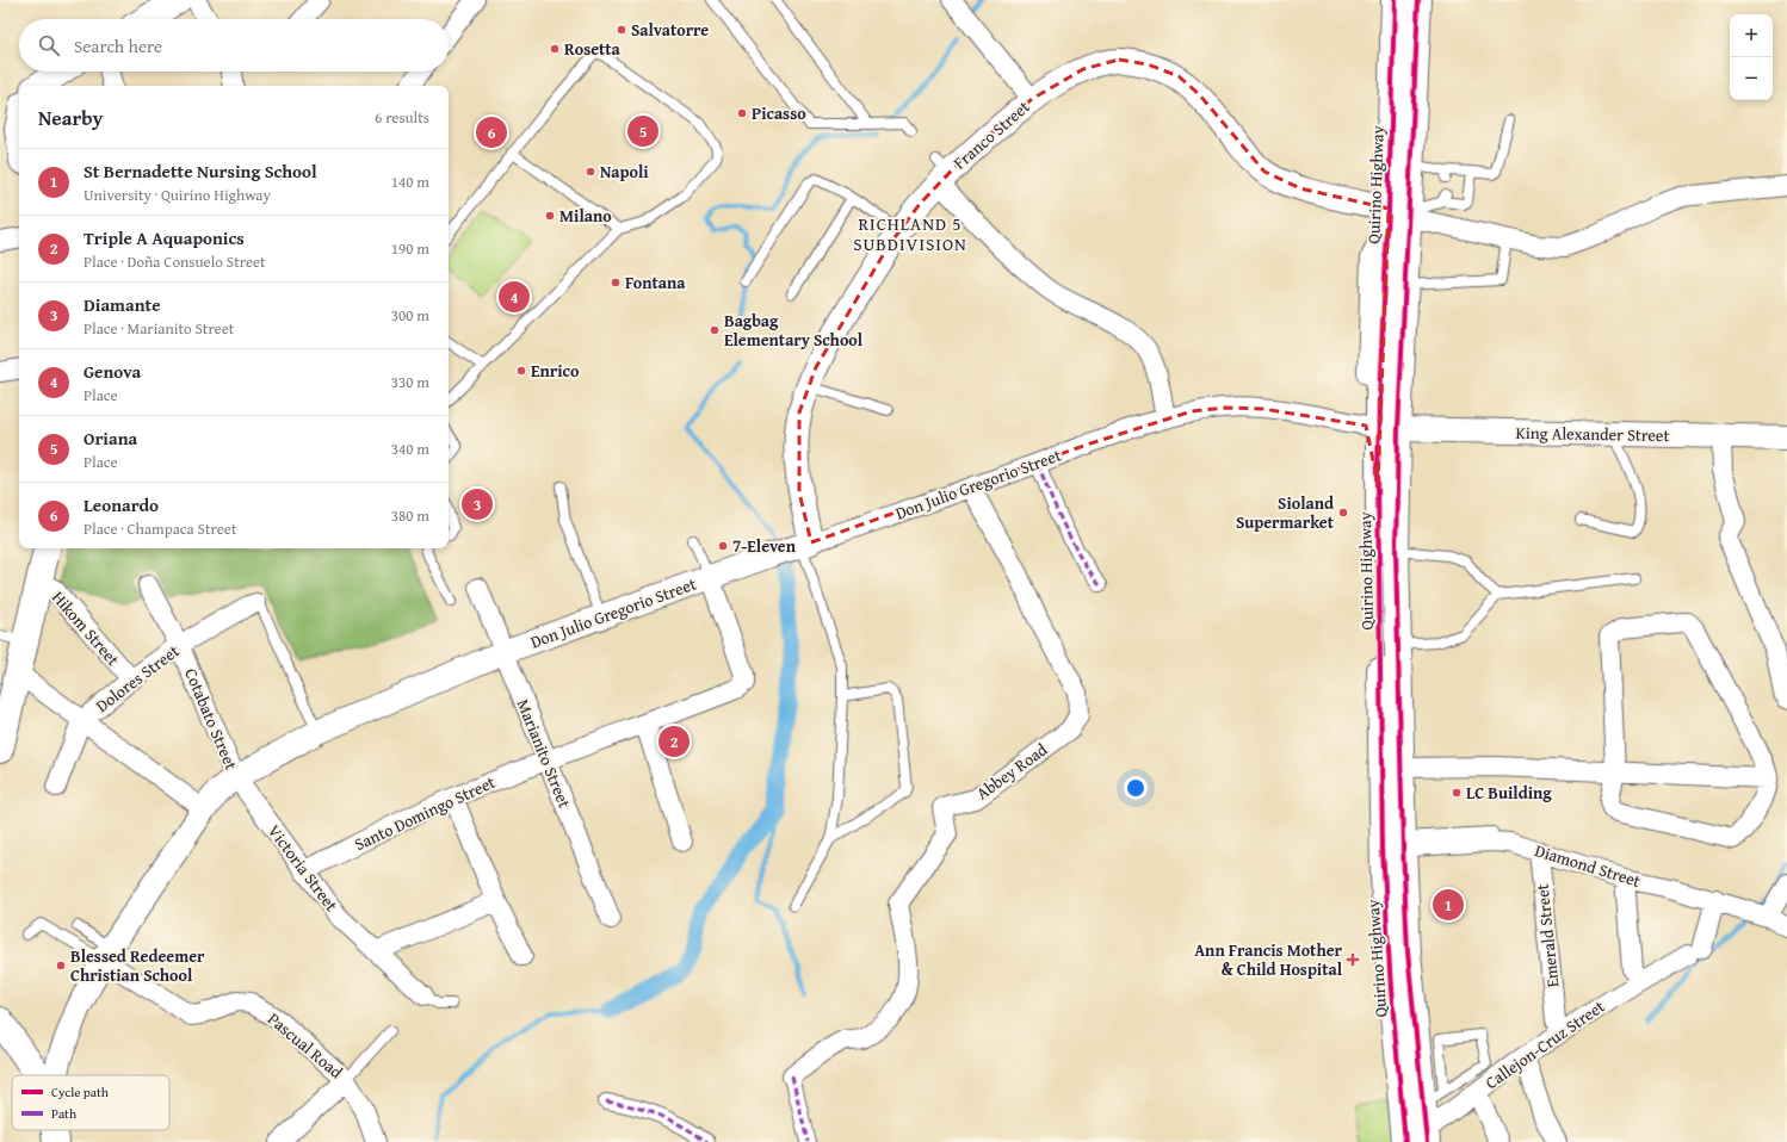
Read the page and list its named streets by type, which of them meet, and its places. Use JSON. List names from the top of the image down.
{
  "streets": {
    "main road": ["Quirino Highway"],
    "street": [
      "Franco Street",
      "King Alexander Street",
      "Don Julio Gregorio Street",
      "Hikom Street",
      "Dolores Street",
      "Cotabato Street",
      "Marianito Street",
      "Abbey Road",
      "Santo Domingo Street",
      "Diamond Street",
      "Victoria Street",
      "Emerald Street",
      "Callejon-Cruz Street",
      "Pascual Road"
    ]
  },
  "crossings": [
    ["Franco Street", "Quirino Highway"],
    ["Franco Street", "Don Julio Gregorio Street"],
    ["Quirino Highway", "King Alexander Street"],
    ["Quirino Highway", "Don Julio Gregorio Street"],
    ["Quirino Highway", "Diamond Street"],
    ["Quirino Highway", "Callejon-Cruz Street"],
    ["Don Julio Gregorio Street", "Cotabato Street"],
    ["Don Julio Gregorio Street", "Marianito Street"],
    ["Don Julio Gregorio Street", "Abbey Road"],
    ["Don Julio Gregorio Street", "Santo Domingo Street"],
    ["Don Julio Gregorio Street", "Victoria Street"],
    ["Don Julio Gregorio Street", "Pascual Road"],
    ["Hikom Street", "Dolores Street"],
    ["Dolores Street", "Cotabato Street"],
    ["Cotabato Street", "Victoria Street"],
    ["Marianito Street", "Santo Domingo Street"],
    ["Santo Domingo Street", "Victoria Street"],
    ["Diamond Street", "Emerald Street"],
    ["Diamond Street", "Callejon-Cruz Street"]
  ],
  "districts": ["RICHLAND 5 SUBDIVISION"],
  "places": {
    "other": [
      "Salvatorre",
      "Rosetta",
      "Picasso",
      "Napoli",
      "Milano",
      "Fontana",
      "Bagbag Elementary School",
      "Enrico",
      "Sioland Supermarket",
      "7-Eleven",
      "LC Building",
      "Blessed Redeemer Christian School"
    ],
    "health": ["Ann Francis Mother & Child Hospital"]
  },
  "legend": ["Cycle path", "Path"],
  "page": {
    "map_buttons": ["+", "−"],
    "search": "Search here",
    "heading": ["Nearby", "6 results"],
    "pins": [
      "5",
      "6",
      "4",
      "3",
      "2",
      "1"
    ],
    "list": [
      {
        "mark": "1",
        "name": "St Bernadette Nursing School",
        "note": "University · Quirino Highway",
        "value": "140 m"
      },
      {
        "mark": "2",
        "name": "Triple A Aquaponics",
        "note": "Place · Doña Consuelo Street",
        "value": "190 m"
      },
      {
        "mark": "3",
        "name": "Diamante",
        "note": "Place · Marianito Street",
        "value": "300 m"
      },
      {
        "mark": "4",
        "name": "Genova",
        "note": "Place",
        "value": "330 m"
      },
      {
        "mark": "5",
        "name": "Oriana",
        "note": "Place",
        "value": "340 m"
      },
      {
        "mark": "6",
        "name": "Leonardo",
        "note": "Place · Champaca Street",
        "value": "380 m"
      }
    ]
  }
}
